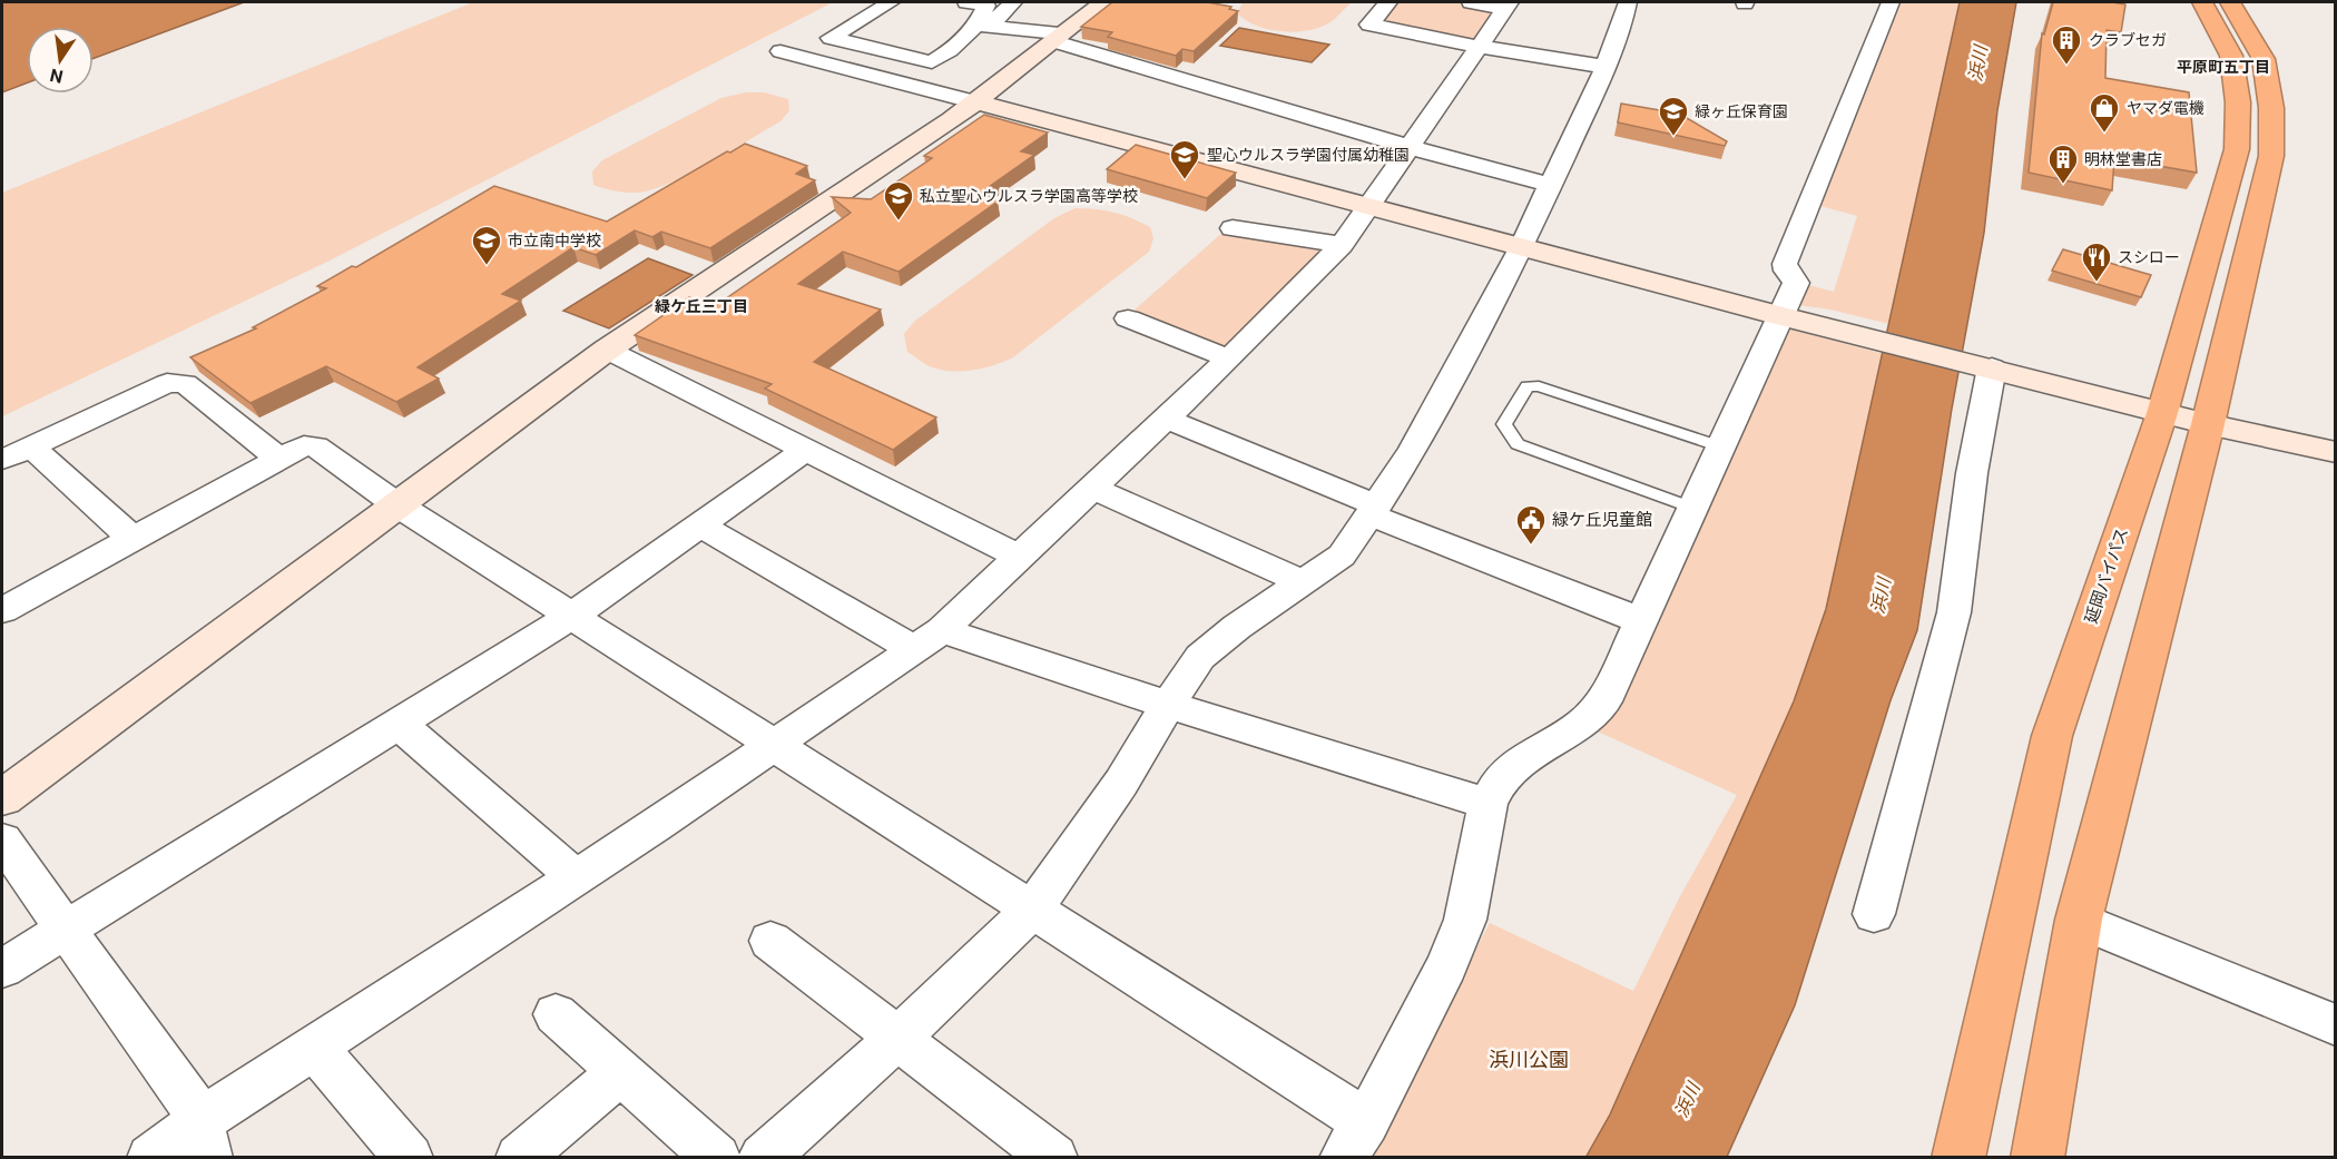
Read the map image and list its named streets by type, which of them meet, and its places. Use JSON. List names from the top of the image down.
{
  "streets": {
    "highway": ["延岡バイパス"]
  },
  "districts": ["平原町五丁目", "緑ケ丘三丁目"],
  "water": ["浜川"],
  "parks": ["浜川公園"],
  "places": {
    "building": ["クラブセガ", "明林堂書店"],
    "shop": ["ヤマダ電機"],
    "school or university": [
      "緑ヶ丘保育園",
      "聖心ウルスラ学園付属幼稚園",
      "私立聖心ウルスラ学園高等学校",
      "市立南中学校"
    ],
    "restaurant": ["スシロー"],
    "public building": ["緑ケ丘児童館"]
  },
  "north": "bottom"
}
